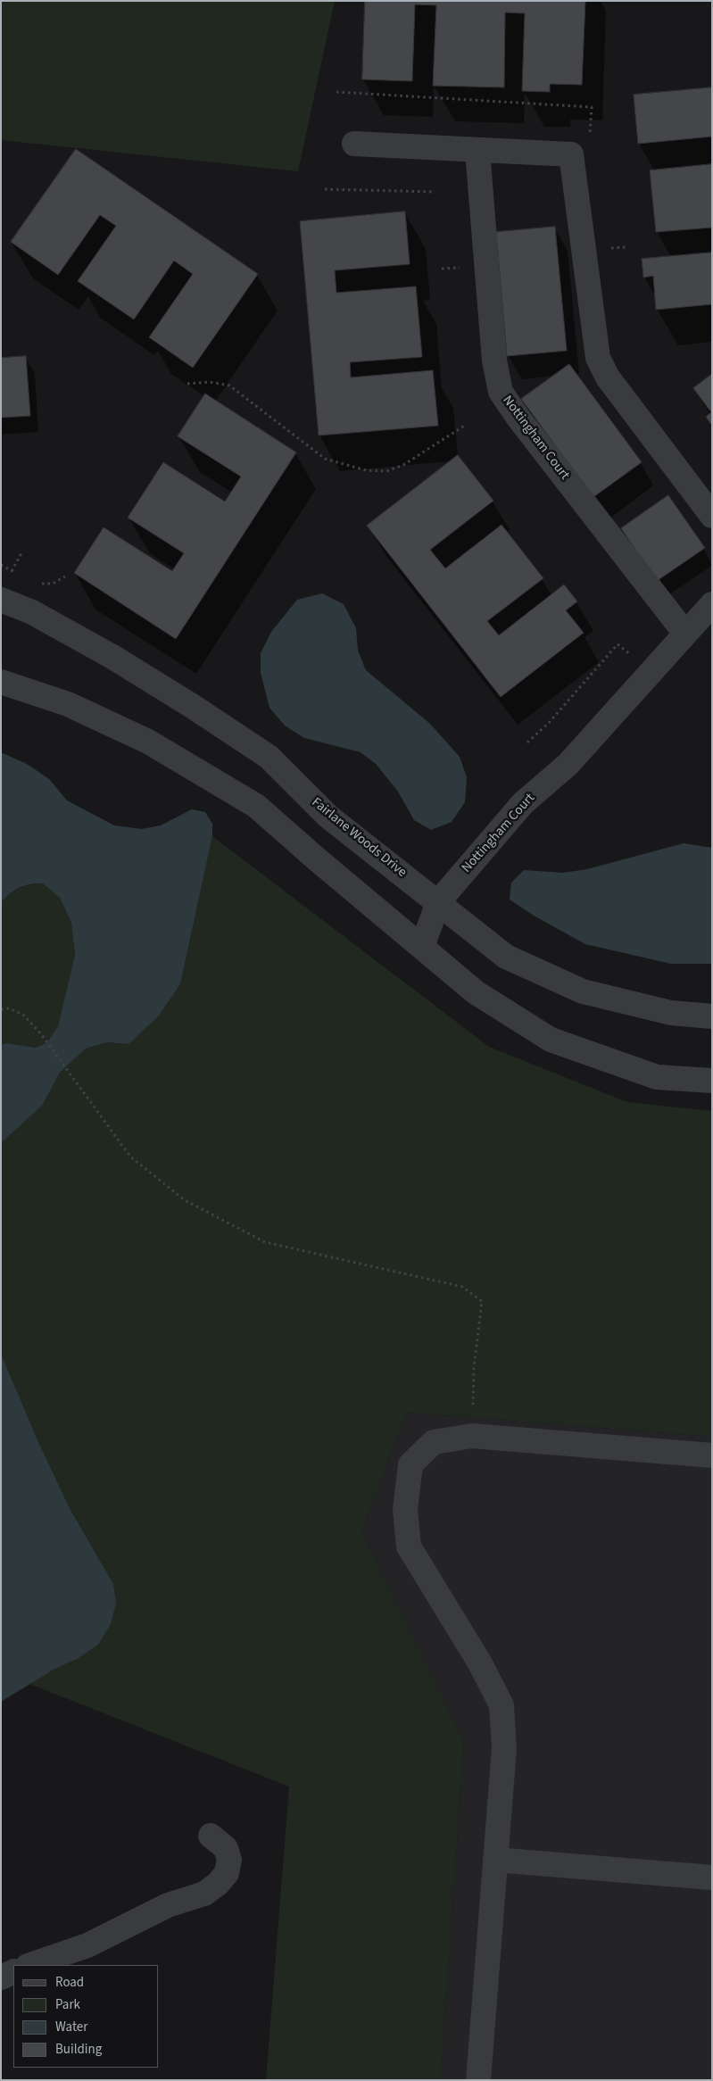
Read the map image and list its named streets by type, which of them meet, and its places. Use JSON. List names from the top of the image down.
{
  "streets": {
    "street": ["Nottingham Court", "Fairlane Woods Drive"]
  },
  "crossings": [
    ["Nottingham Court", "Fairlane Woods Drive"]
  ],
  "legend": [
    "Road",
    "Park",
    "Water",
    "Building"
  ]
}
